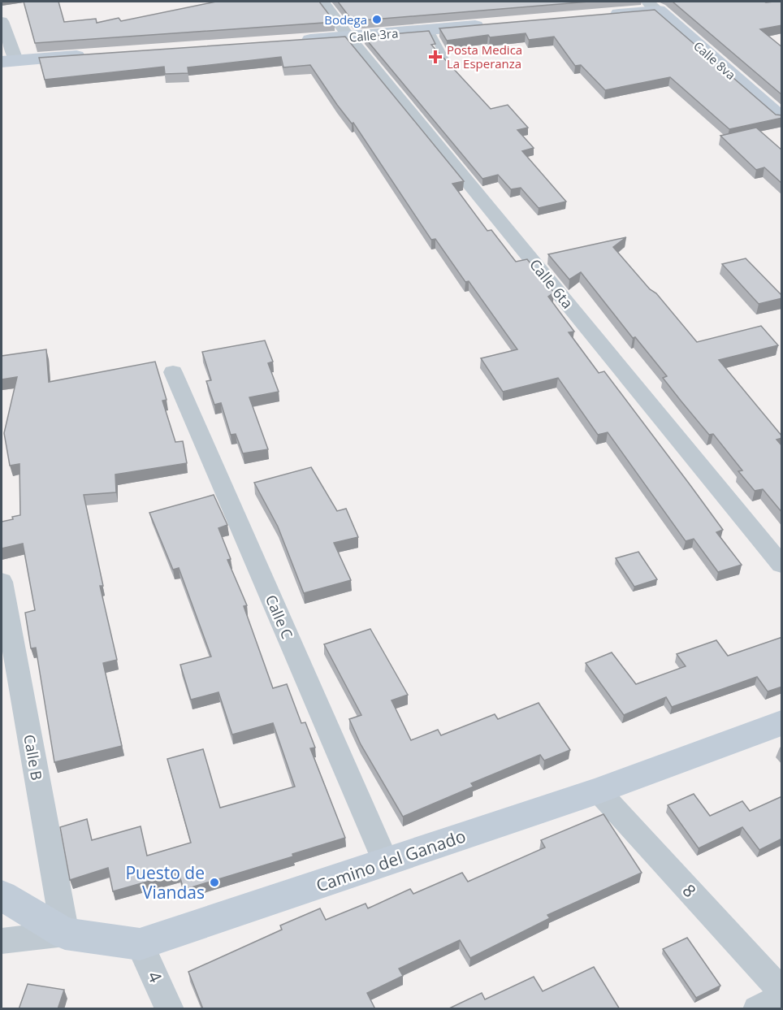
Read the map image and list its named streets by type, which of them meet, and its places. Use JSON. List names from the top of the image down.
{
  "streets": {
    "street": [
      "Calle 3ra",
      "Calle 8va",
      "Calle 6ta",
      "Calle C",
      "Calle B",
      "Camino del Ganado",
      "8",
      "4"
    ]
  },
  "crossings": [
    ["Calle 3ra", "Calle 6ta"],
    ["Calle C", "Camino del Ganado"],
    ["Calle B", "Camino del Ganado"],
    ["Camino del Ganado", "8"],
    ["Camino del Ganado", "4"]
  ],
  "places": {
    "other": ["Bodega", "Puesto de Viandas"],
    "health": ["Posta Medica La Esperanza"]
  }
}
